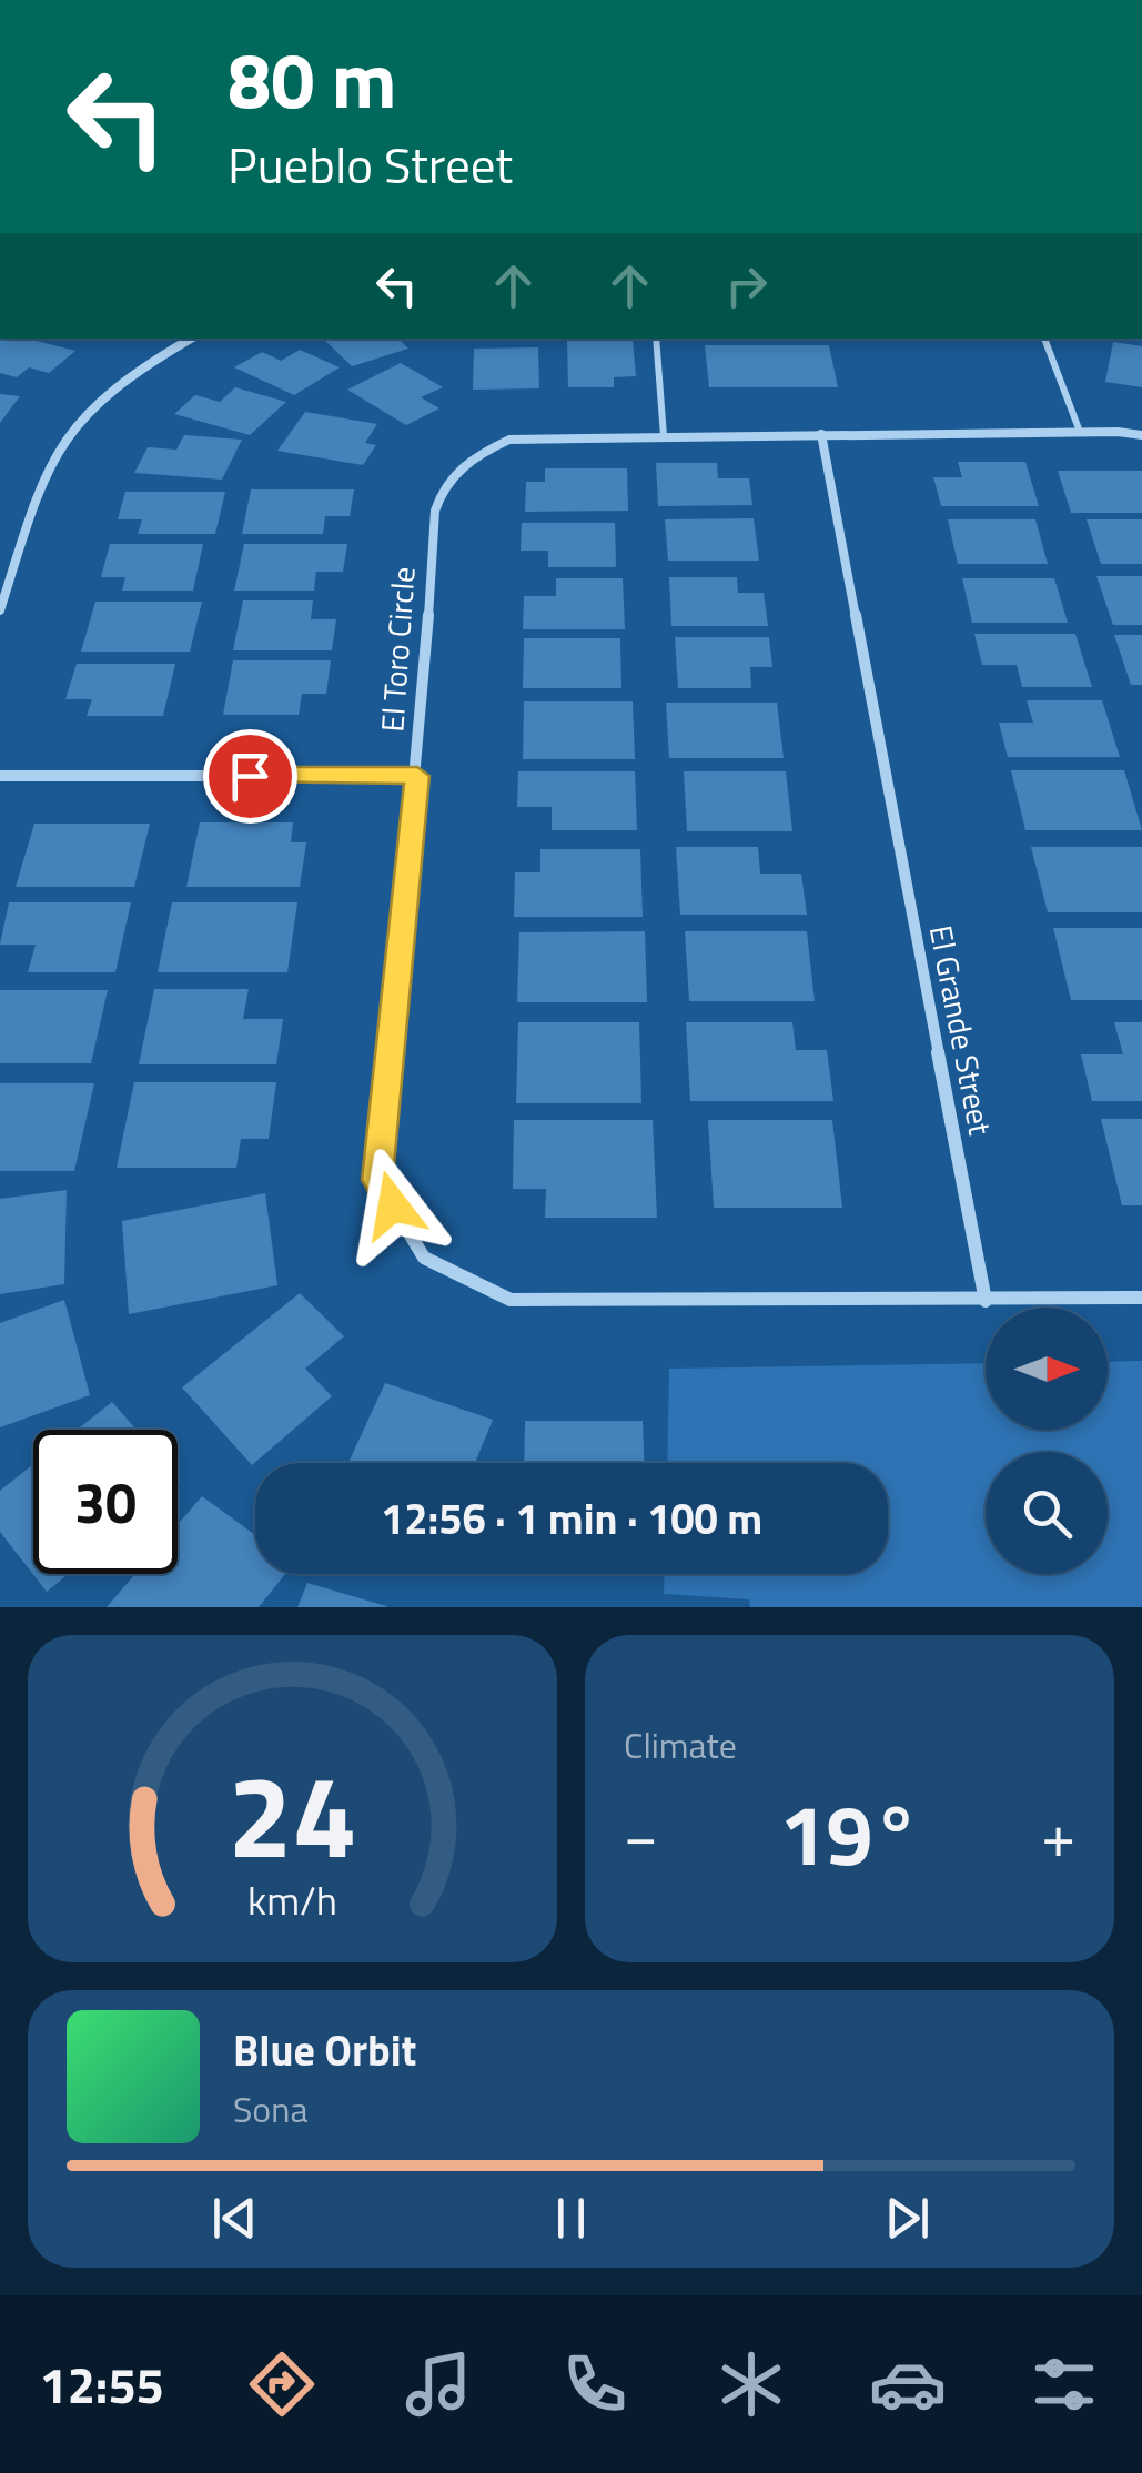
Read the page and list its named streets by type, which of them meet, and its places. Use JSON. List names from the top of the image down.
{
  "streets": {
    "street": ["El Toro Circle", "El Grande Street"]
  },
  "crossings": [
    ["El Toro Circle", "El Grande Street"]
  ],
  "north": "right",
  "page": {
    "turn": ["80 m", "Pueblo Street"],
    "limit": "30",
    "trip": "12:56 · 1 min · 100 m",
    "tile": "Climate",
    "heat": ["−", "19°", "+"],
    "song": ["Blue Orbit", "Sona"],
    "tabs": "12:55",
    "gauge": ["24", "km/h"]
  }
}
